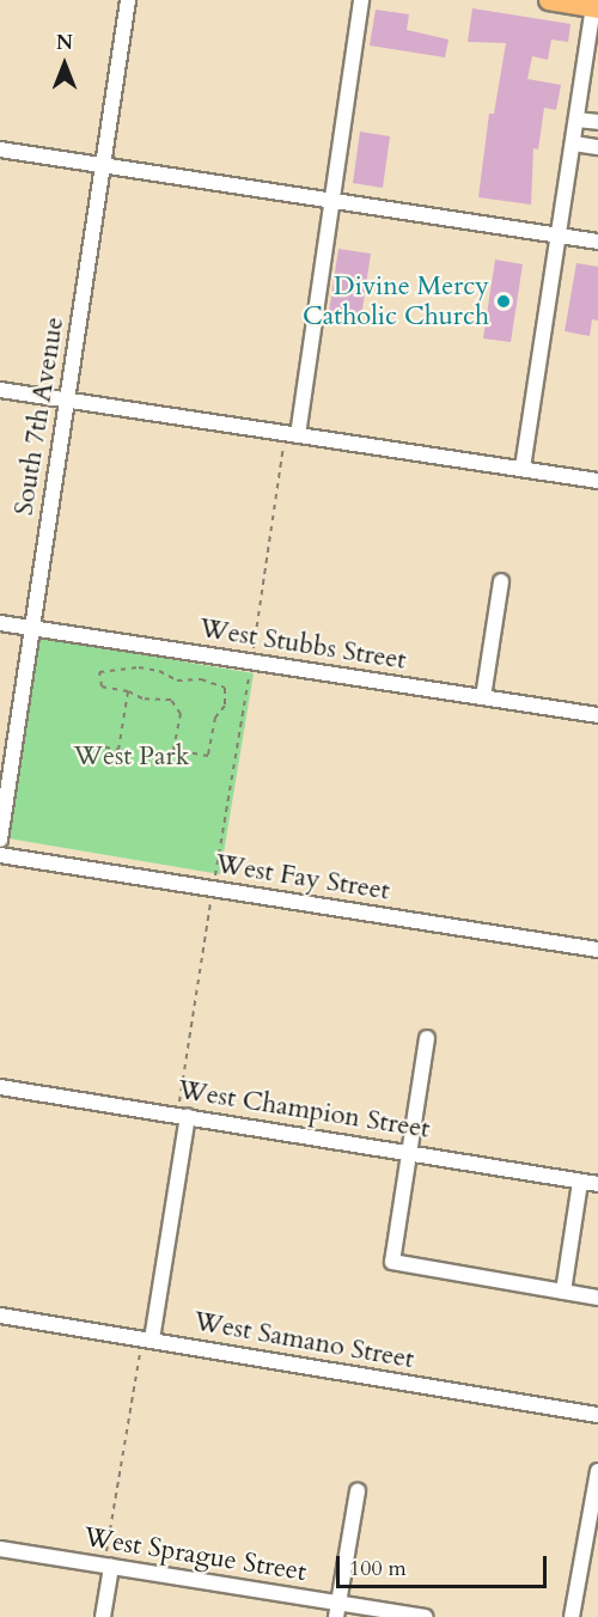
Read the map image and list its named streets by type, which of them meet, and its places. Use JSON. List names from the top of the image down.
{
  "streets": {
    "street": [
      "South 7th Avenue",
      "West Stubbs Street",
      "West Fay Street",
      "West Champion Street",
      "West Samano Street",
      "West Sprague Street"
    ]
  },
  "crossings": [
    ["South 7th Avenue", "West Stubbs Street"]
  ],
  "parks": ["West Park"],
  "places": ["Divine Mercy Catholic Church"],
  "scale_bar": "100 m",
  "north": "top"
}
